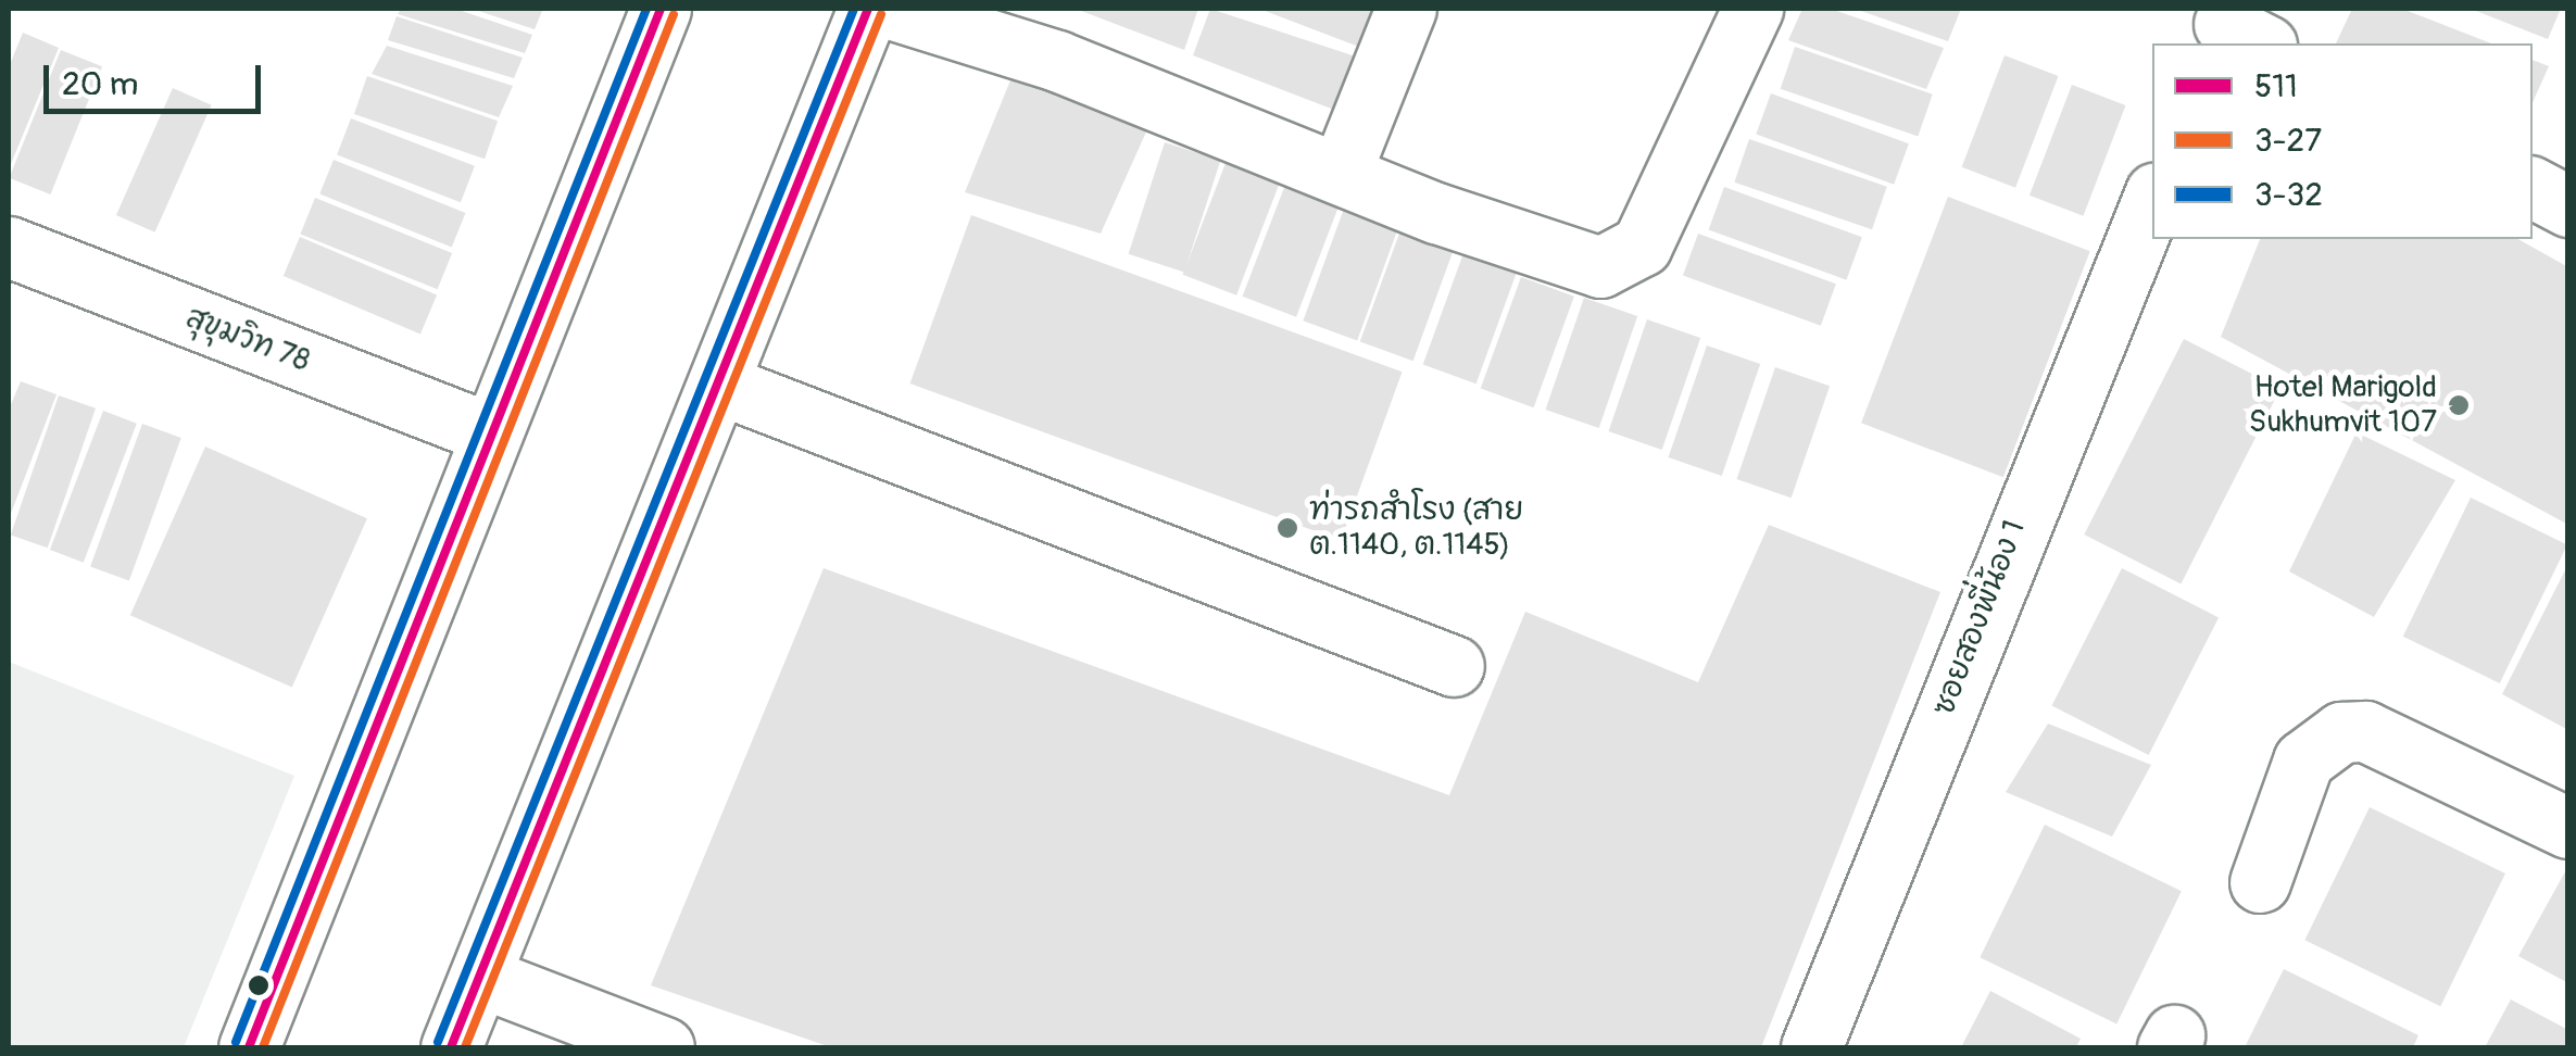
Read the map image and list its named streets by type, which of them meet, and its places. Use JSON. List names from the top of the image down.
{
  "streets": {
    "main road": ["สุขุมวิท 78", "ซอยสองพี่น้อง 1"]
  },
  "places": ["Hotel Marigold Sukhumvit 107", "ท่ารถสำโรง (สาย ต.1140, ต.1145)"],
  "lines": ["transit line 511", "transit line 3-32", "transit line 3-27"],
  "legend": ["511", "3-27", "3-32"],
  "scale_bar": "20 m"
}
